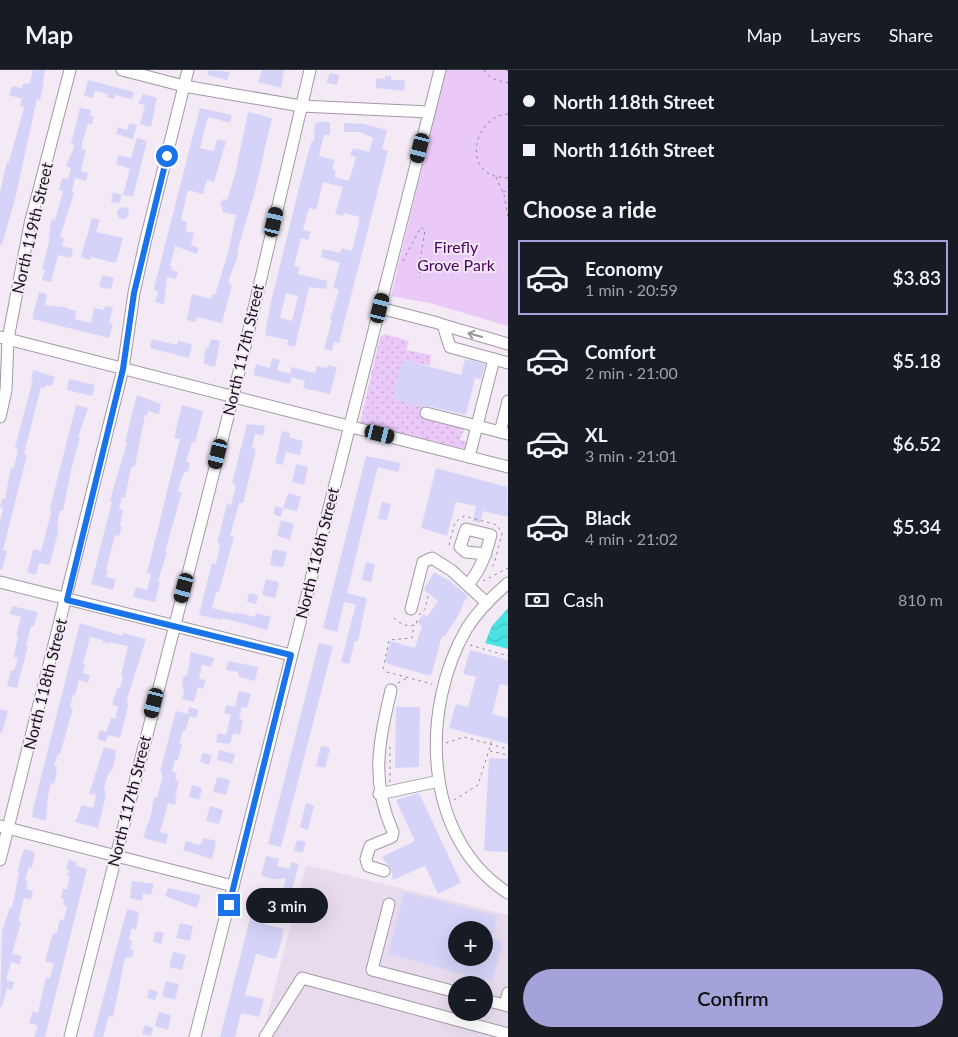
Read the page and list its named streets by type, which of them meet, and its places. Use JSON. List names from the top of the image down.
{
  "streets": {
    "street": [
      "North 119th Street",
      "North 117th Street",
      "North 116th Street",
      "North 118th Street"
    ]
  },
  "parks": ["Firefly Grove Park"],
  "page": {
    "header": "Map",
    "nav": ["Map", "Layers", "Share"],
    "banner": ["North 118th Street", "North 116th Street"],
    "heading": "Choose a ride",
    "list": [
      {
        "name": "Economy",
        "note": "1 min · 20:59",
        "value": "$3.83"
      },
      {
        "name": "Comfort",
        "note": "2 min · 21:00",
        "value": "$5.18"
      },
      {
        "name": "XL",
        "note": "3 min · 21:01",
        "value": "$6.52"
      },
      {
        "name": "Black",
        "note": "4 min · 21:02",
        "value": "$5.34"
      }
    ],
    "pay": ["Cash", "810 m"],
    "bubble": "3 min",
    "map_buttons": ["+", "−"],
    "buttons": "Confirm"
  }
}
